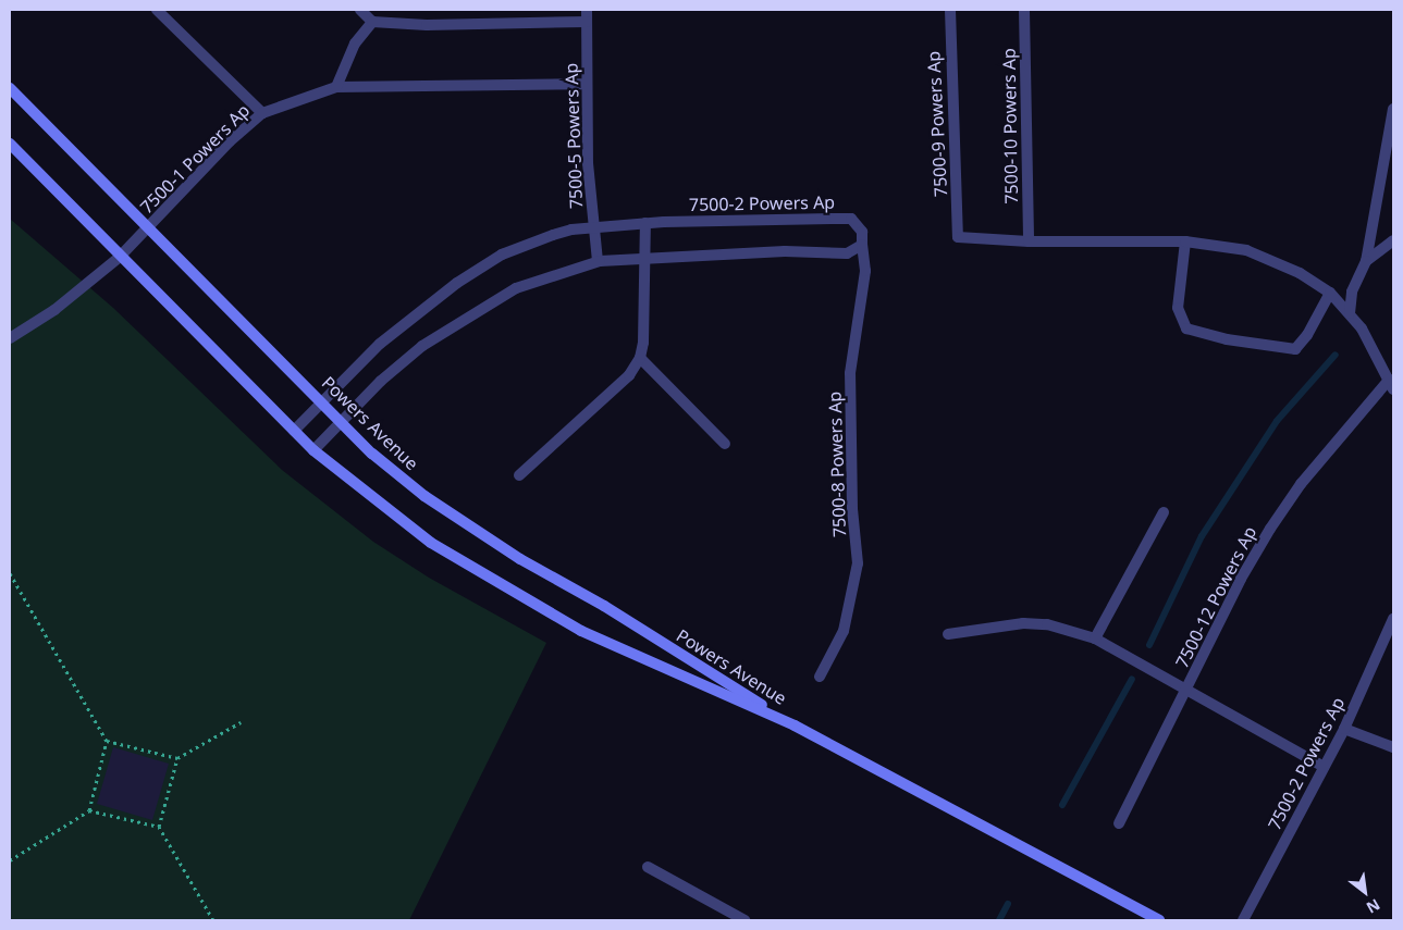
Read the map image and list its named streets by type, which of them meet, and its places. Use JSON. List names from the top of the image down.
{
  "streets": {
    "street": [
      "7500-9 Powers Ap",
      "7500-10 Powers Ap",
      "7500-5 Powers Ap",
      "7500-1 Powers Ap",
      "7500-2 Powers Ap",
      "Powers Avenue",
      "7500-8 Powers Ap",
      "7500-12 Powers Ap"
    ]
  },
  "crossings": [
    ["7500-9 Powers Ap", "7500-10 Powers Ap"],
    ["7500-5 Powers Ap", "7500-1 Powers Ap"],
    ["7500-5 Powers Ap", "7500-2 Powers Ap"],
    ["7500-1 Powers Ap", "Powers Avenue"],
    ["7500-2 Powers Ap", "Powers Avenue"],
    ["7500-2 Powers Ap", "7500-8 Powers Ap"]
  ],
  "north": "bottom right"
}
